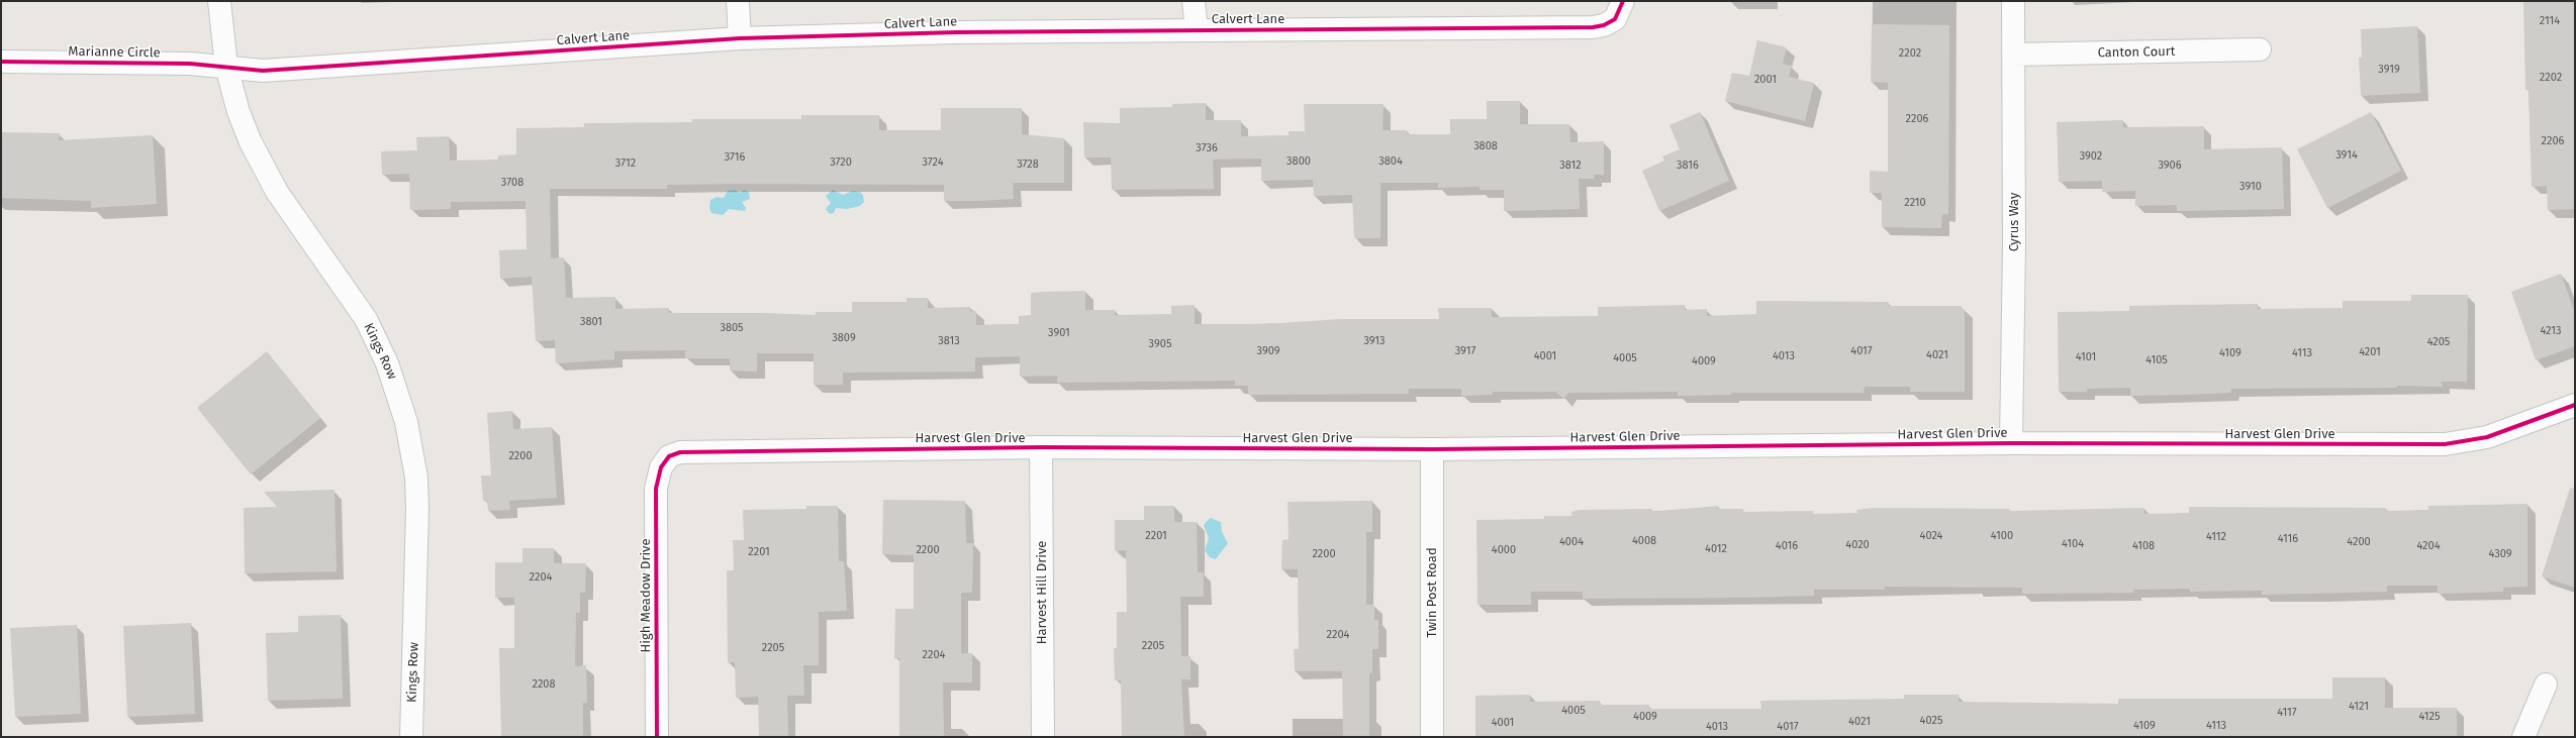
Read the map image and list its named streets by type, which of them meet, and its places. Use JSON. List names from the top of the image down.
{
  "streets": {
    "street": [
      "Calvert Lane",
      "Marianne Circle",
      "Canton Court",
      "Cyrus Way",
      "Kings Row",
      "Harvest Glen Drive",
      "Harvest Hill Drive",
      "Twin Post Road",
      "High Meadow Drive"
    ]
  },
  "crossings": [
    ["Calvert Lane", "Marianne Circle"],
    ["Calvert Lane", "Kings Row"],
    ["Marianne Circle", "Kings Row"],
    ["Canton Court", "Cyrus Way"],
    ["Cyrus Way", "Harvest Glen Drive"],
    ["Harvest Glen Drive", "Harvest Hill Drive"],
    ["Harvest Glen Drive", "Twin Post Road"],
    ["Harvest Glen Drive", "High Meadow Drive"]
  ],
  "house_numbers": [
    "2114",
    "2202",
    "3919",
    "2202",
    "2001",
    "2206",
    "2206",
    "3808",
    "3736",
    "3914",
    "3902",
    "3716",
    "3800",
    "3804",
    "3720",
    "3724",
    "3712",
    "3728",
    "3812",
    "3816",
    "3906",
    "3708",
    "3910",
    "2210",
    "3801",
    "3805",
    "4213",
    "3901",
    "3809",
    "3813",
    "3913",
    "4205",
    "3905",
    "3909",
    "3917",
    "4017",
    "4201",
    "4109",
    "4113",
    "4021",
    "4001",
    "4013",
    "4101",
    "4005",
    "4105",
    "4009",
    "2200",
    "2201",
    "4024",
    "4100",
    "4112",
    "4116",
    "4008",
    "4004",
    "4200",
    "4104",
    "4020",
    "4016",
    "4108",
    "4204",
    "4012",
    "2200",
    "4000",
    "2201",
    "2200",
    "4309",
    "2204",
    "2204",
    "2205",
    "2205",
    "2204",
    "2208",
    "4121",
    "4005",
    "4117",
    "4009",
    "4125",
    "4025",
    "4021",
    "4001",
    "4109",
    "4113",
    "4013",
    "4017"
  ]
}
